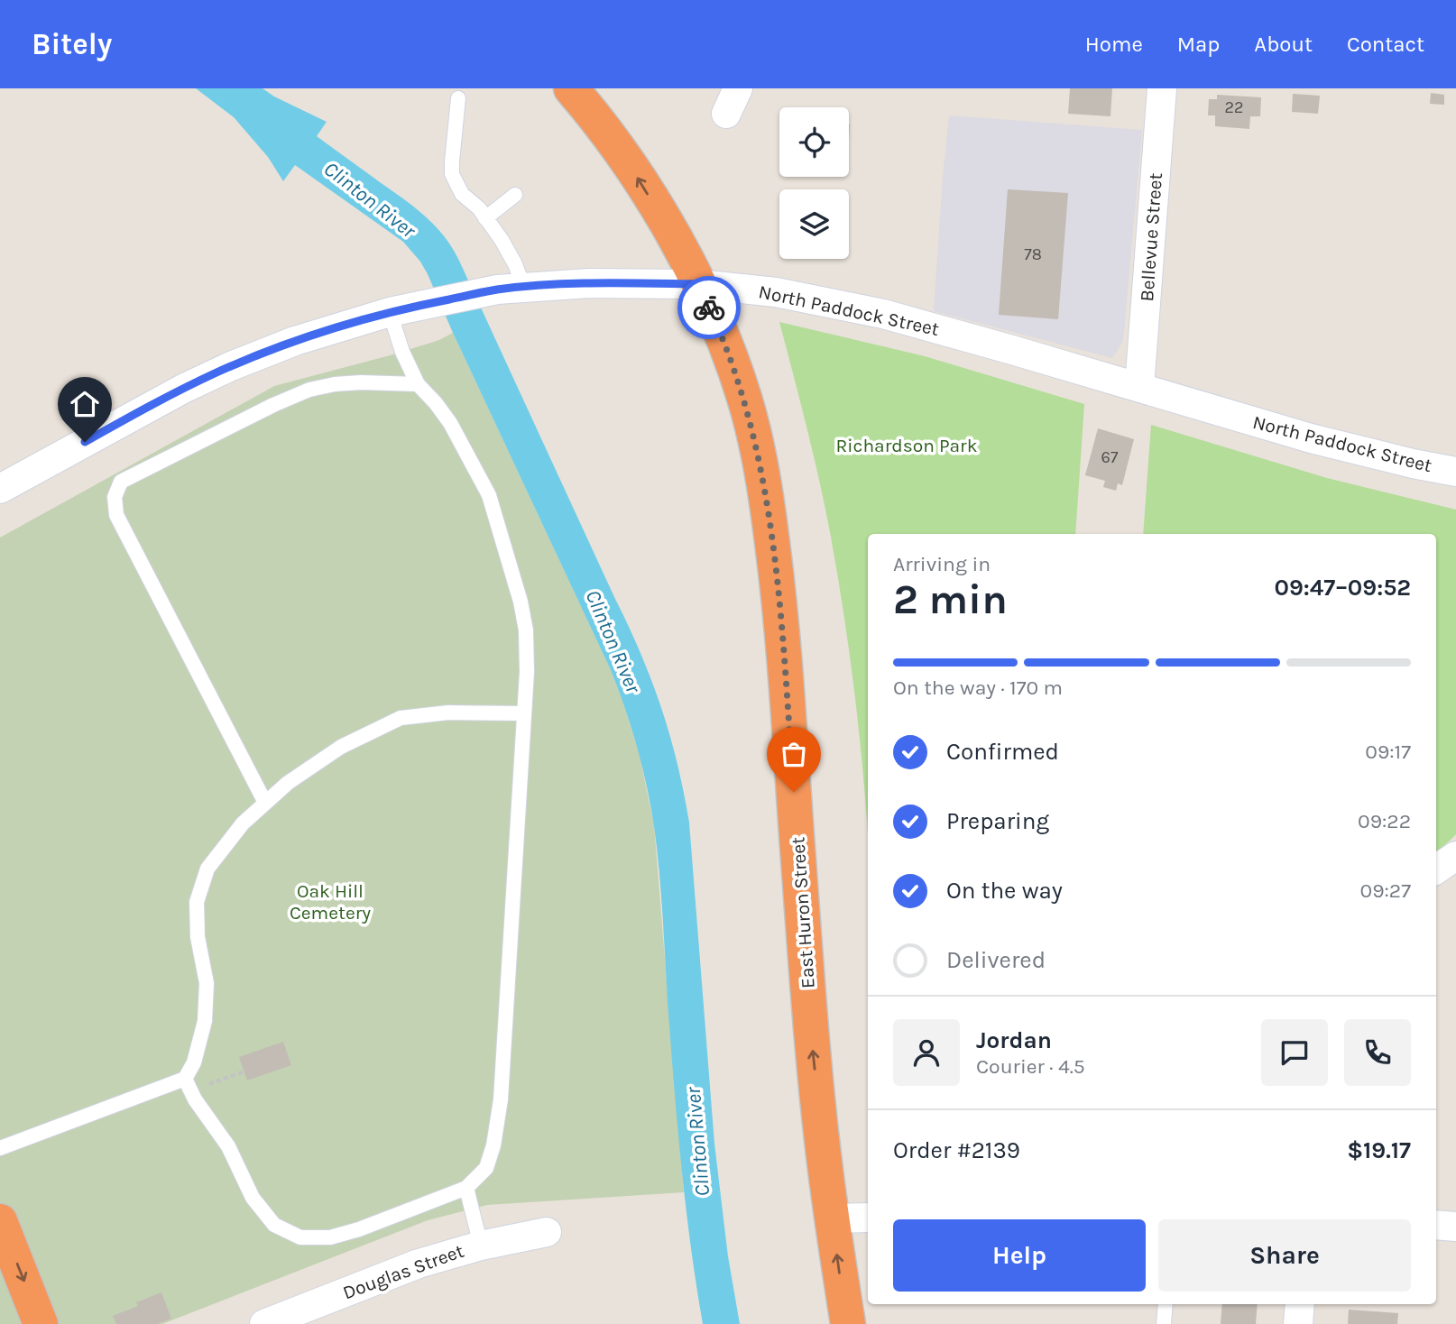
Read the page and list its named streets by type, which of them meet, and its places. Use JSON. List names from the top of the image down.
{
  "streets": {
    "highway": ["East Huron Street"],
    "street": ["Bellevue Street", "North Paddock Street", "Douglas Street"]
  },
  "crossings": [
    ["Bellevue Street", "North Paddock Street"],
    ["North Paddock Street", "East Huron Street"]
  ],
  "one_way": ["East Huron Street"],
  "water": ["Clinton River"],
  "parks": ["Richardson Park", "Oak Hill Cemetery"],
  "house_numbers": ["22", "78", "67"],
  "page": {
    "header": "Bitely",
    "nav": [
      "Home",
      "Map",
      "About",
      "Contact"
    ],
    "heading": ["2 min", "Arriving in", "09:47–09:52"],
    "panel": [
      "Jordan",
      "Courier · 4.5",
      "Order #2139",
      "$19.17"
    ],
    "bar": "On the way · 170 m",
    "list": [
      ["Confirmed", "09:17"],
      ["Preparing", "09:22"],
      ["On the way", "09:27"],
      "Delivered"
    ],
    "buttons": ["Help", "Share"]
  }
}
